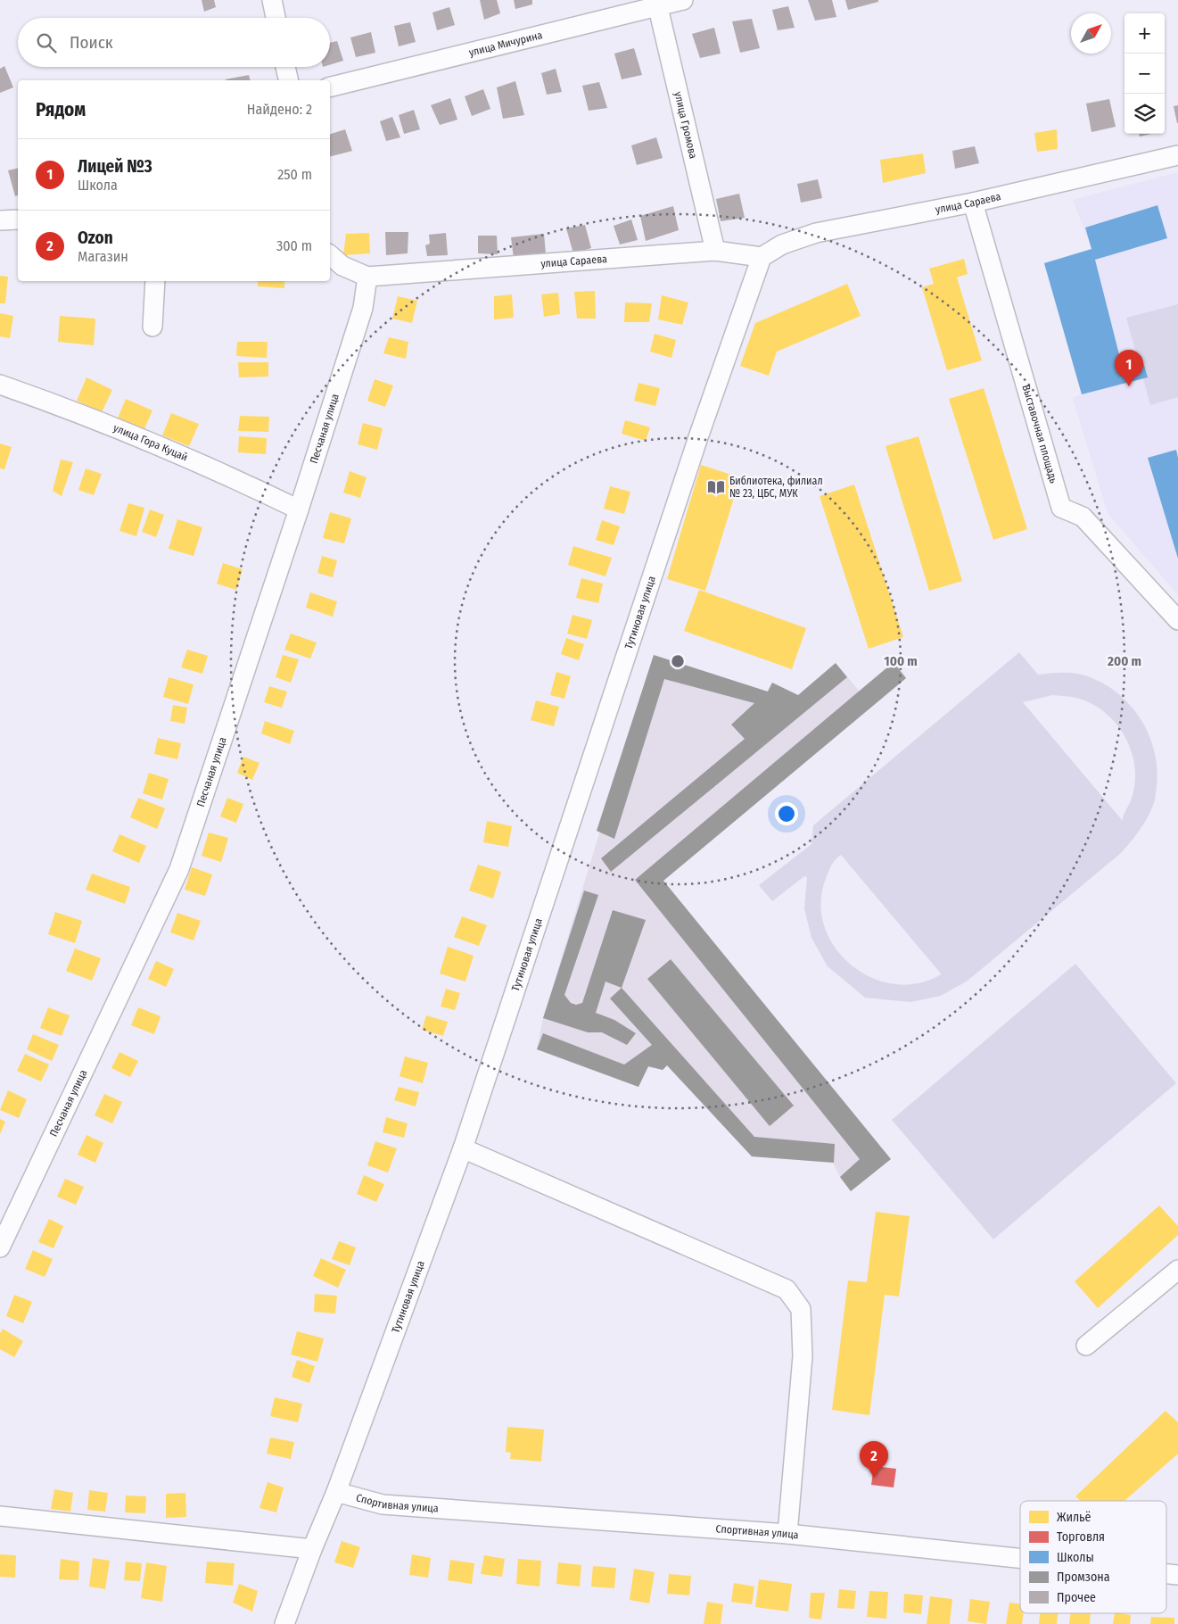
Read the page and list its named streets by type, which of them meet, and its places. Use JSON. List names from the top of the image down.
{
  "streets": {
    "street": [
      "улица Мичурина",
      "улица Громова",
      "улица Сараева",
      "Песчаная улица",
      "Выставочная площадь",
      "улица Гора Куцай",
      "Тутиновая улица",
      "Спортивная улица"
    ]
  },
  "crossings": [
    ["улица Мичурина", "улица Громова"],
    ["улица Громова", "улица Сараева"],
    ["улица Сараева", "Песчаная улица"],
    ["улица Сараева", "Выставочная площадь"],
    ["улица Сараева", "Тутиновая улица"],
    ["Песчаная улица", "улица Гора Куцай"],
    ["Тутиновая улица", "Спортивная улица"]
  ],
  "places": {
    "library": ["Библиотека, филиал № 23, ЦБС, МУК"]
  },
  "legend": [
    "Жильё",
    "Торговля",
    "Школы",
    "Промзона",
    "Прочее"
  ],
  "north": "top right",
  "page": {
    "map_buttons": ["+", "−"],
    "search": "Поиск",
    "heading": ["Рядом", "Найдено: 2"],
    "list": [
      {
        "mark": "1",
        "name": "Лицей №3",
        "note": "Школа",
        "value": "250 m"
      },
      {
        "mark": "2",
        "name": "Ozon",
        "note": "Магазин",
        "value": "300 m"
      }
    ],
    "pins": ["1", "2"]
  },
  "rings": ["100 m", "200 m"]
}
